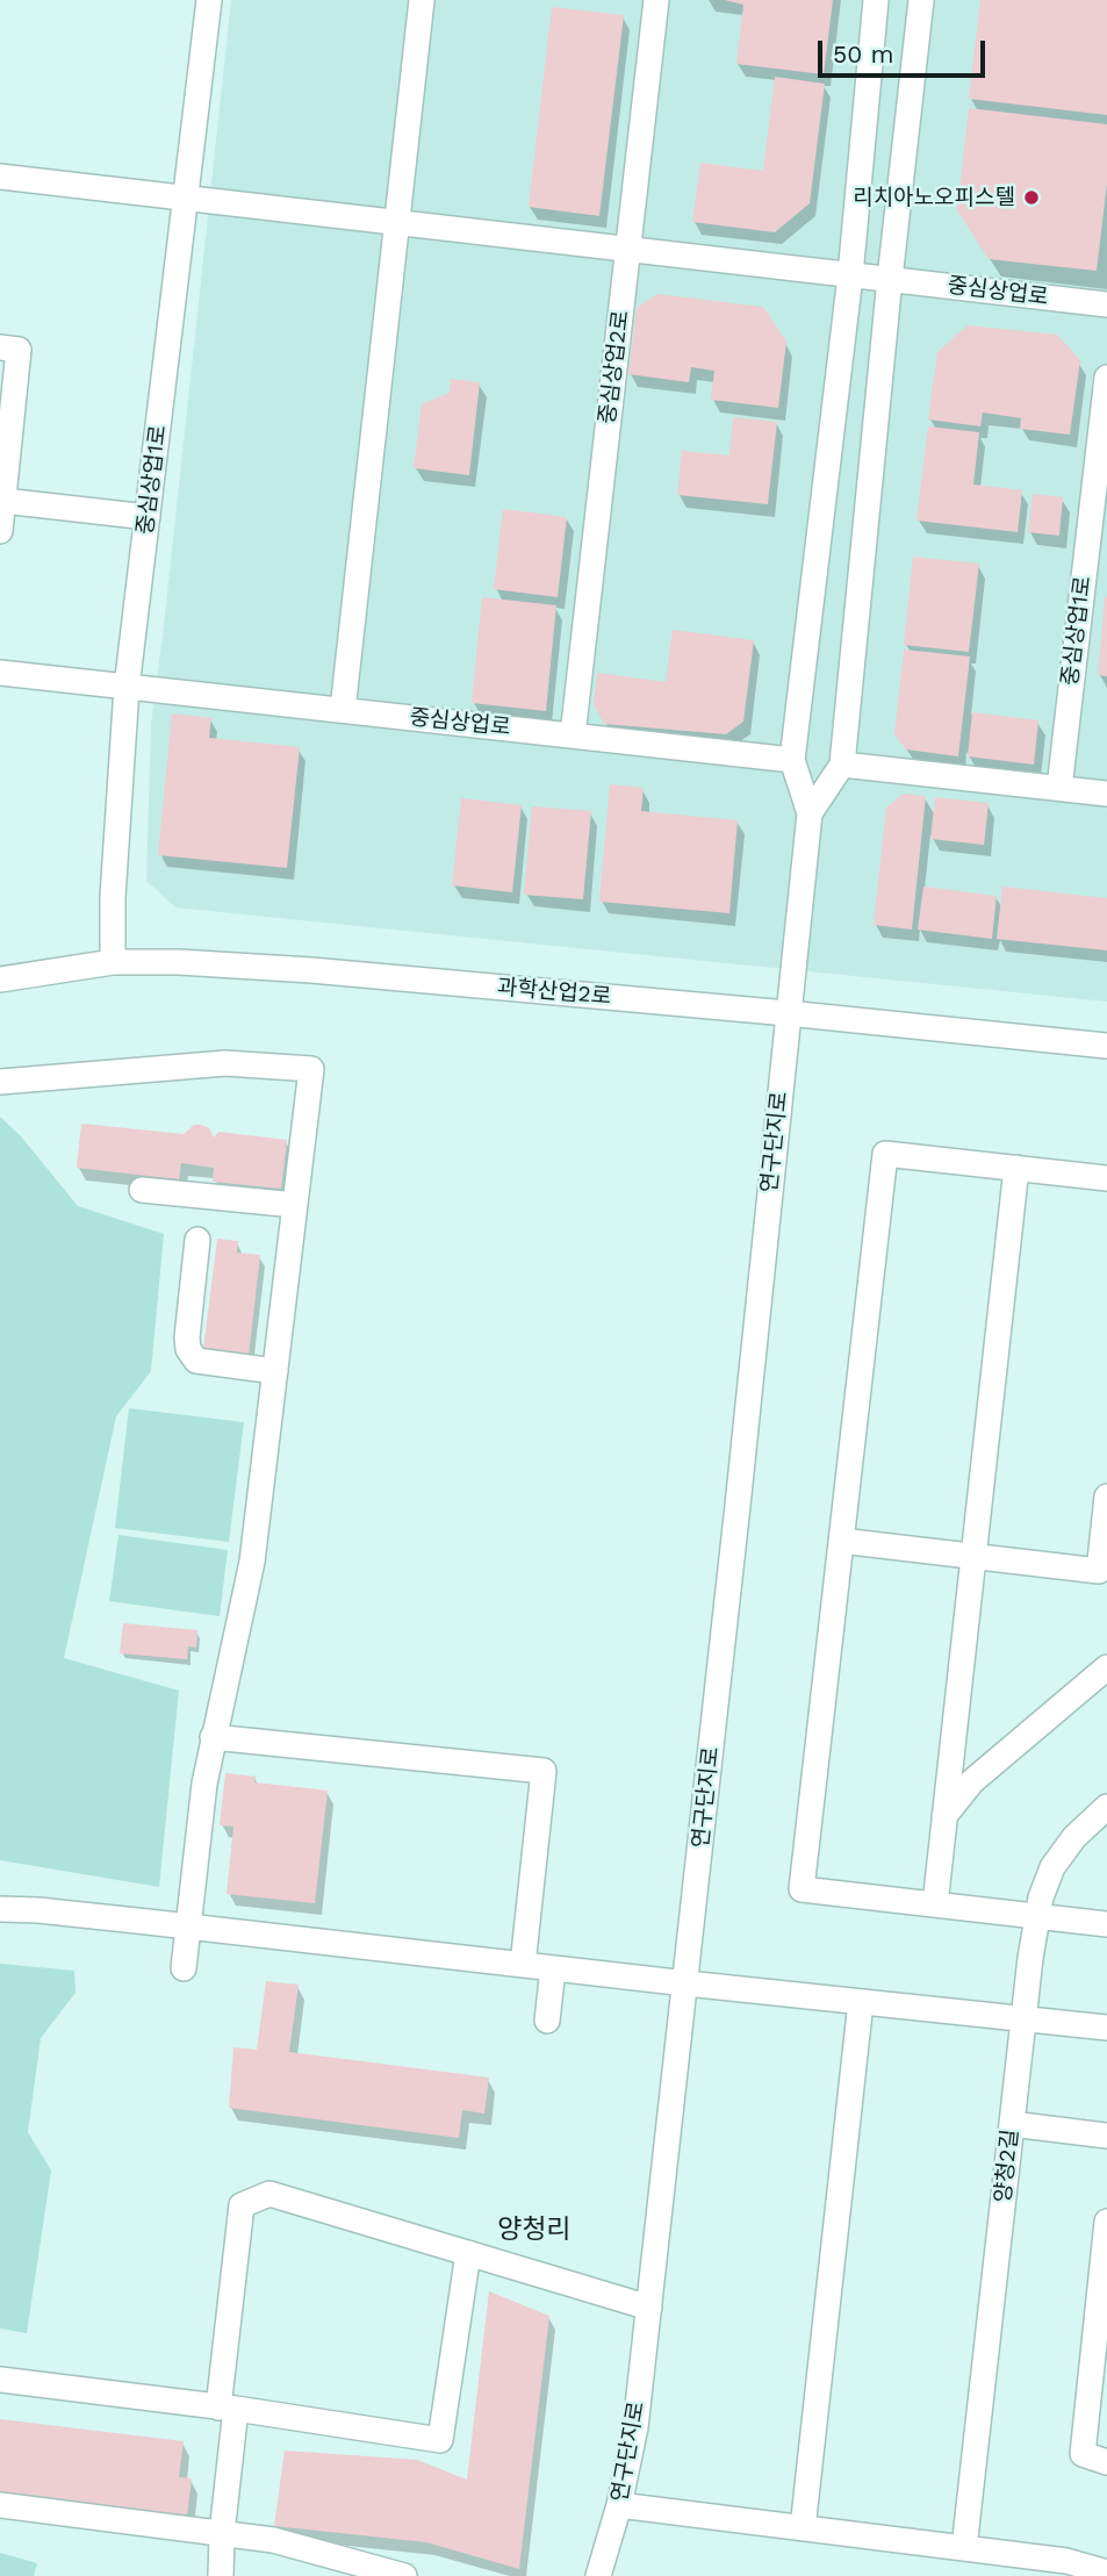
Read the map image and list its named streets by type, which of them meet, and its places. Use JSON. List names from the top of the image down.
{
  "streets": {
    "street": [
      "중심상업로",
      "중심상업2로",
      "중심상업1로",
      "과학산업2로",
      "연구단지로",
      "양청2길"
    ]
  },
  "crossings": [
    ["중심상업로", "중심상업2로"],
    ["중심상업로", "중심상업1로"],
    ["중심상업1로", "과학산업2로"],
    ["과학산업2로", "연구단지로"]
  ],
  "districts": ["양청리"],
  "places": ["리치아노오피스텔"],
  "scale_bar": "50 m"
}
